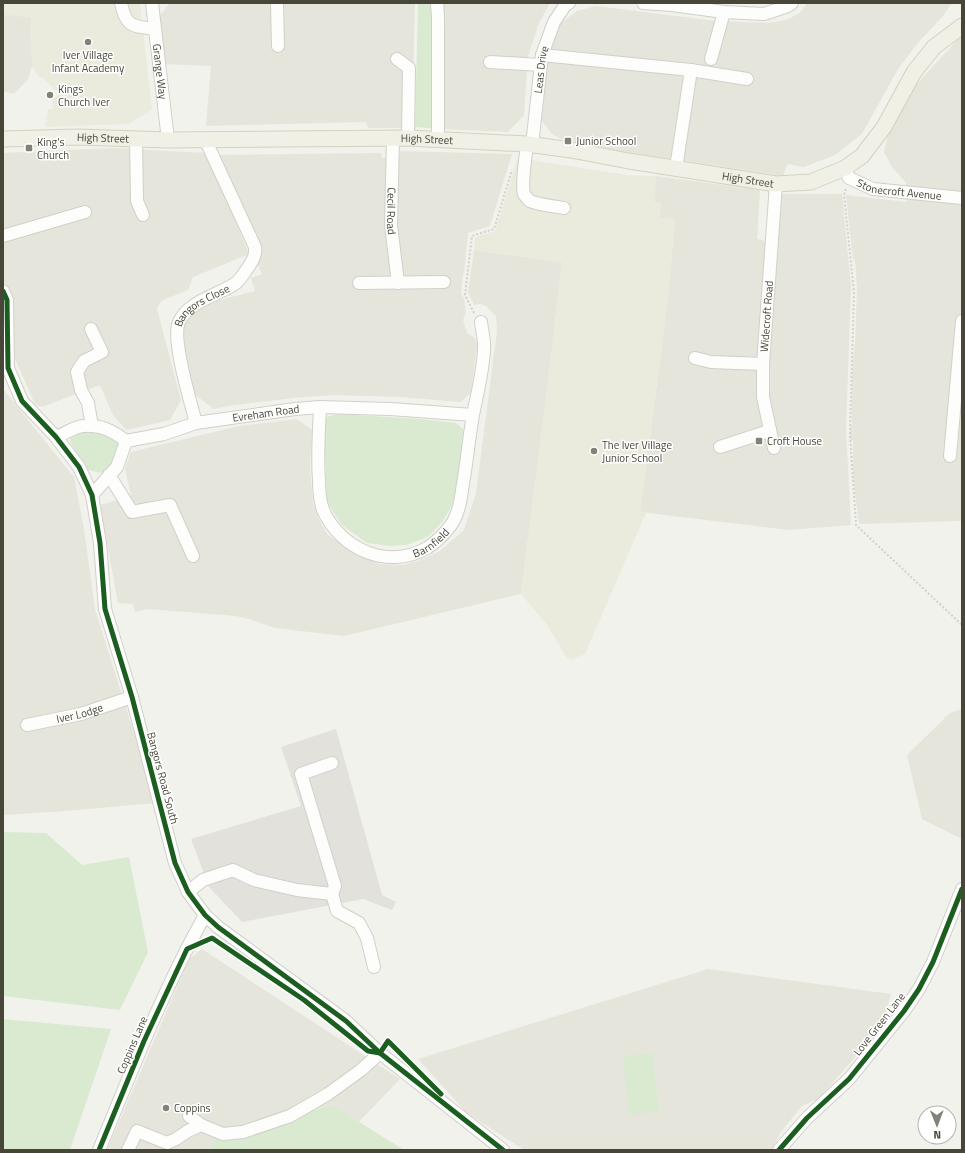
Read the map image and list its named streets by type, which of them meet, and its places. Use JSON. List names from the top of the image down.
{
  "streets": {
    "main road": ["High Street"],
    "street": [
      "Leas Drive",
      "Grange Way",
      "Stonecroft Avenue",
      "Cecil Road",
      "Bangors Close",
      "Widecroft Road",
      "Evreham Road",
      "Barnfield",
      "Iver Lodge",
      "Bangors Road South",
      "Love Green Lane",
      "Coppins Lane"
    ]
  },
  "crossings": [
    ["Leas Drive", "High Street"],
    ["Grange Way", "High Street"],
    ["High Street", "Stonecroft Avenue"],
    ["High Street", "Cecil Road"],
    ["High Street", "Bangors Close"],
    ["High Street", "Widecroft Road"],
    ["Bangors Close", "Evreham Road"],
    ["Evreham Road", "Barnfield"],
    ["Iver Lodge", "Bangors Road South"],
    ["Bangors Road South", "Coppins Lane"]
  ],
  "places": {
    "other": [
      "Iver Village Infant Academy",
      "Kings Church Iver",
      "The Iver Village Junior School",
      "Coppins"
    ],
    "transit": ["Junior School", "King's Church", "Croft House"]
  },
  "north": "bottom"
}
